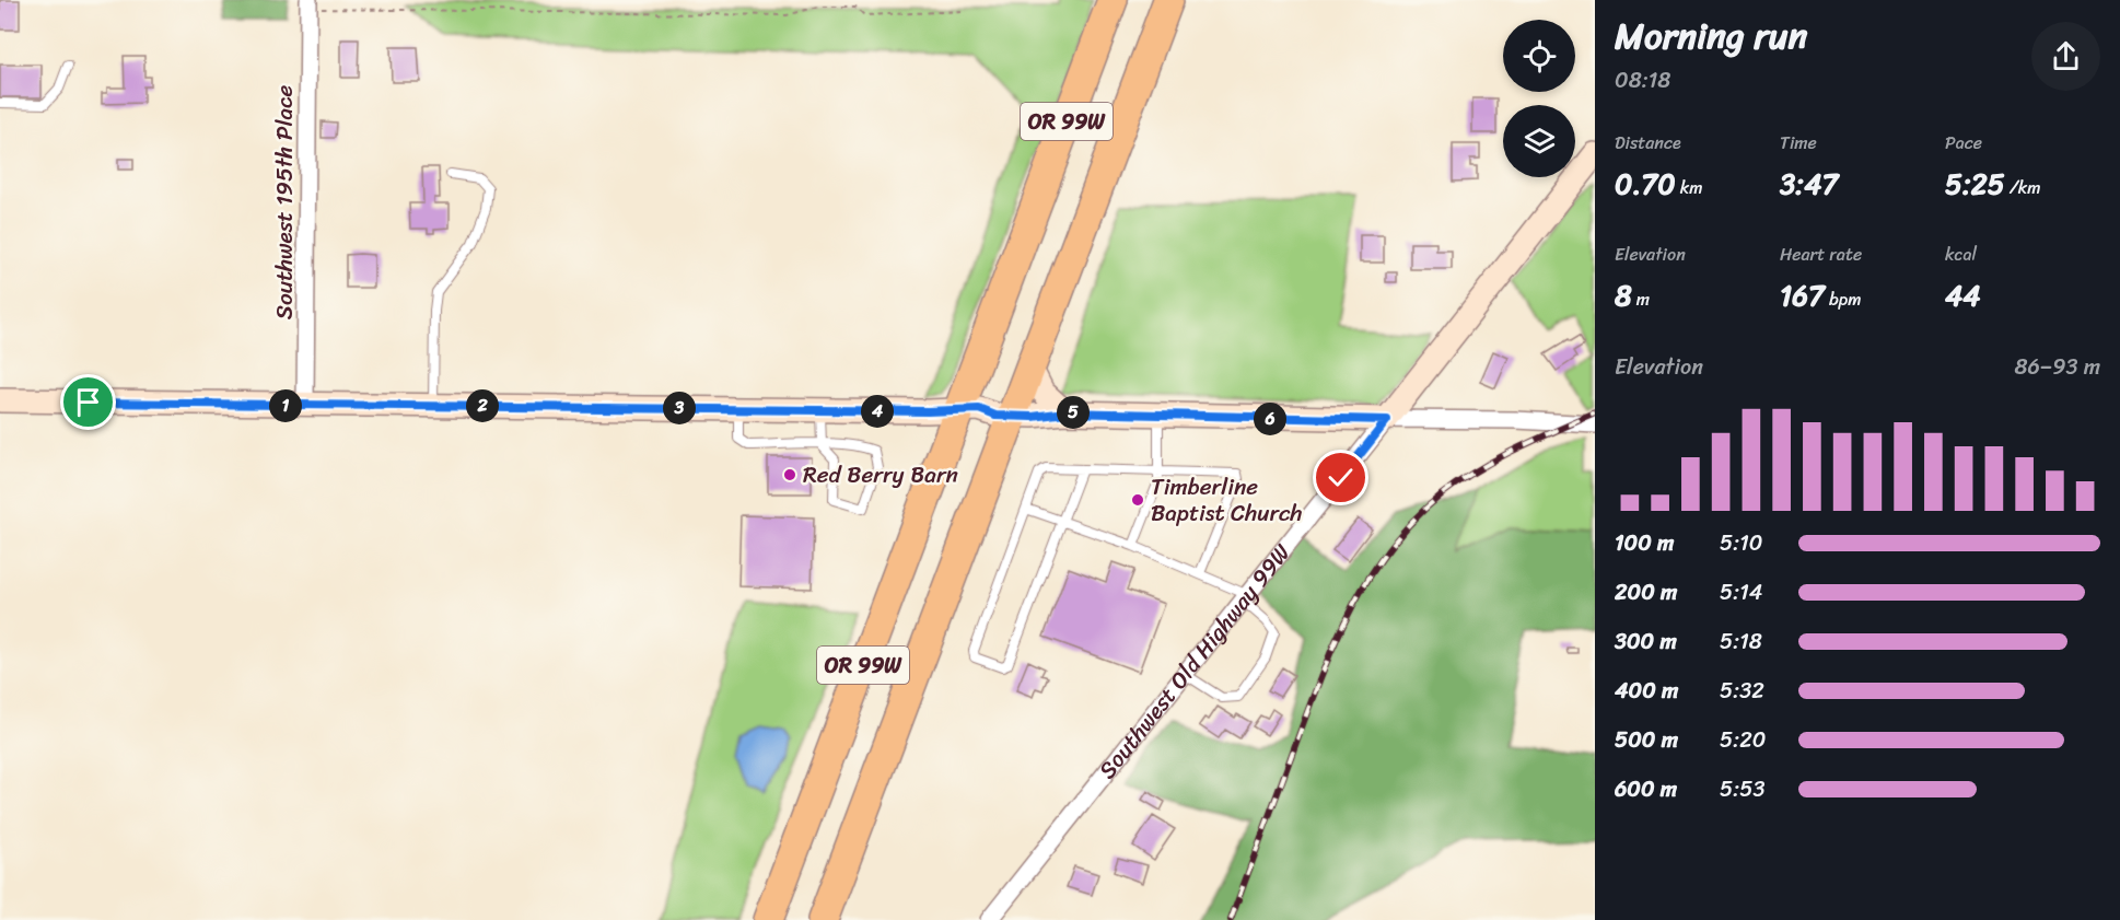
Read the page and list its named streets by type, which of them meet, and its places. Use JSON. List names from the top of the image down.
{
  "streets": {
    "highway": ["OR 99W"],
    "street": ["Southwest 195th Place", "Southwest Old Highway 99W"]
  },
  "places": ["Red Berry Barn", "Timberline Baptist Church"],
  "page": {
    "heading": ["Morning run", "08:18"],
    "stats": [
      ["Distance", "0.70 km"],
      ["Time", "3:47"],
      ["Pace", "5:25 /km"],
      ["Elevation", "8 m"],
      ["Heart rate", "167 bpm"],
      ["kcal", "44"]
    ],
    "chart": ["Elevation", "86–93 m"],
    "pins": [
      "1",
      "2",
      "3",
      "4",
      "5",
      "6"
    ],
    "list": [
      {
        "name": "100 m",
        "note": "5:10"
      },
      {
        "name": "200 m",
        "note": "5:14"
      },
      {
        "name": "300 m",
        "note": "5:18"
      },
      {
        "name": "400 m",
        "note": "5:32"
      },
      {
        "name": "500 m",
        "note": "5:20"
      },
      {
        "name": "600 m",
        "note": "5:53"
      }
    ]
  }
}
